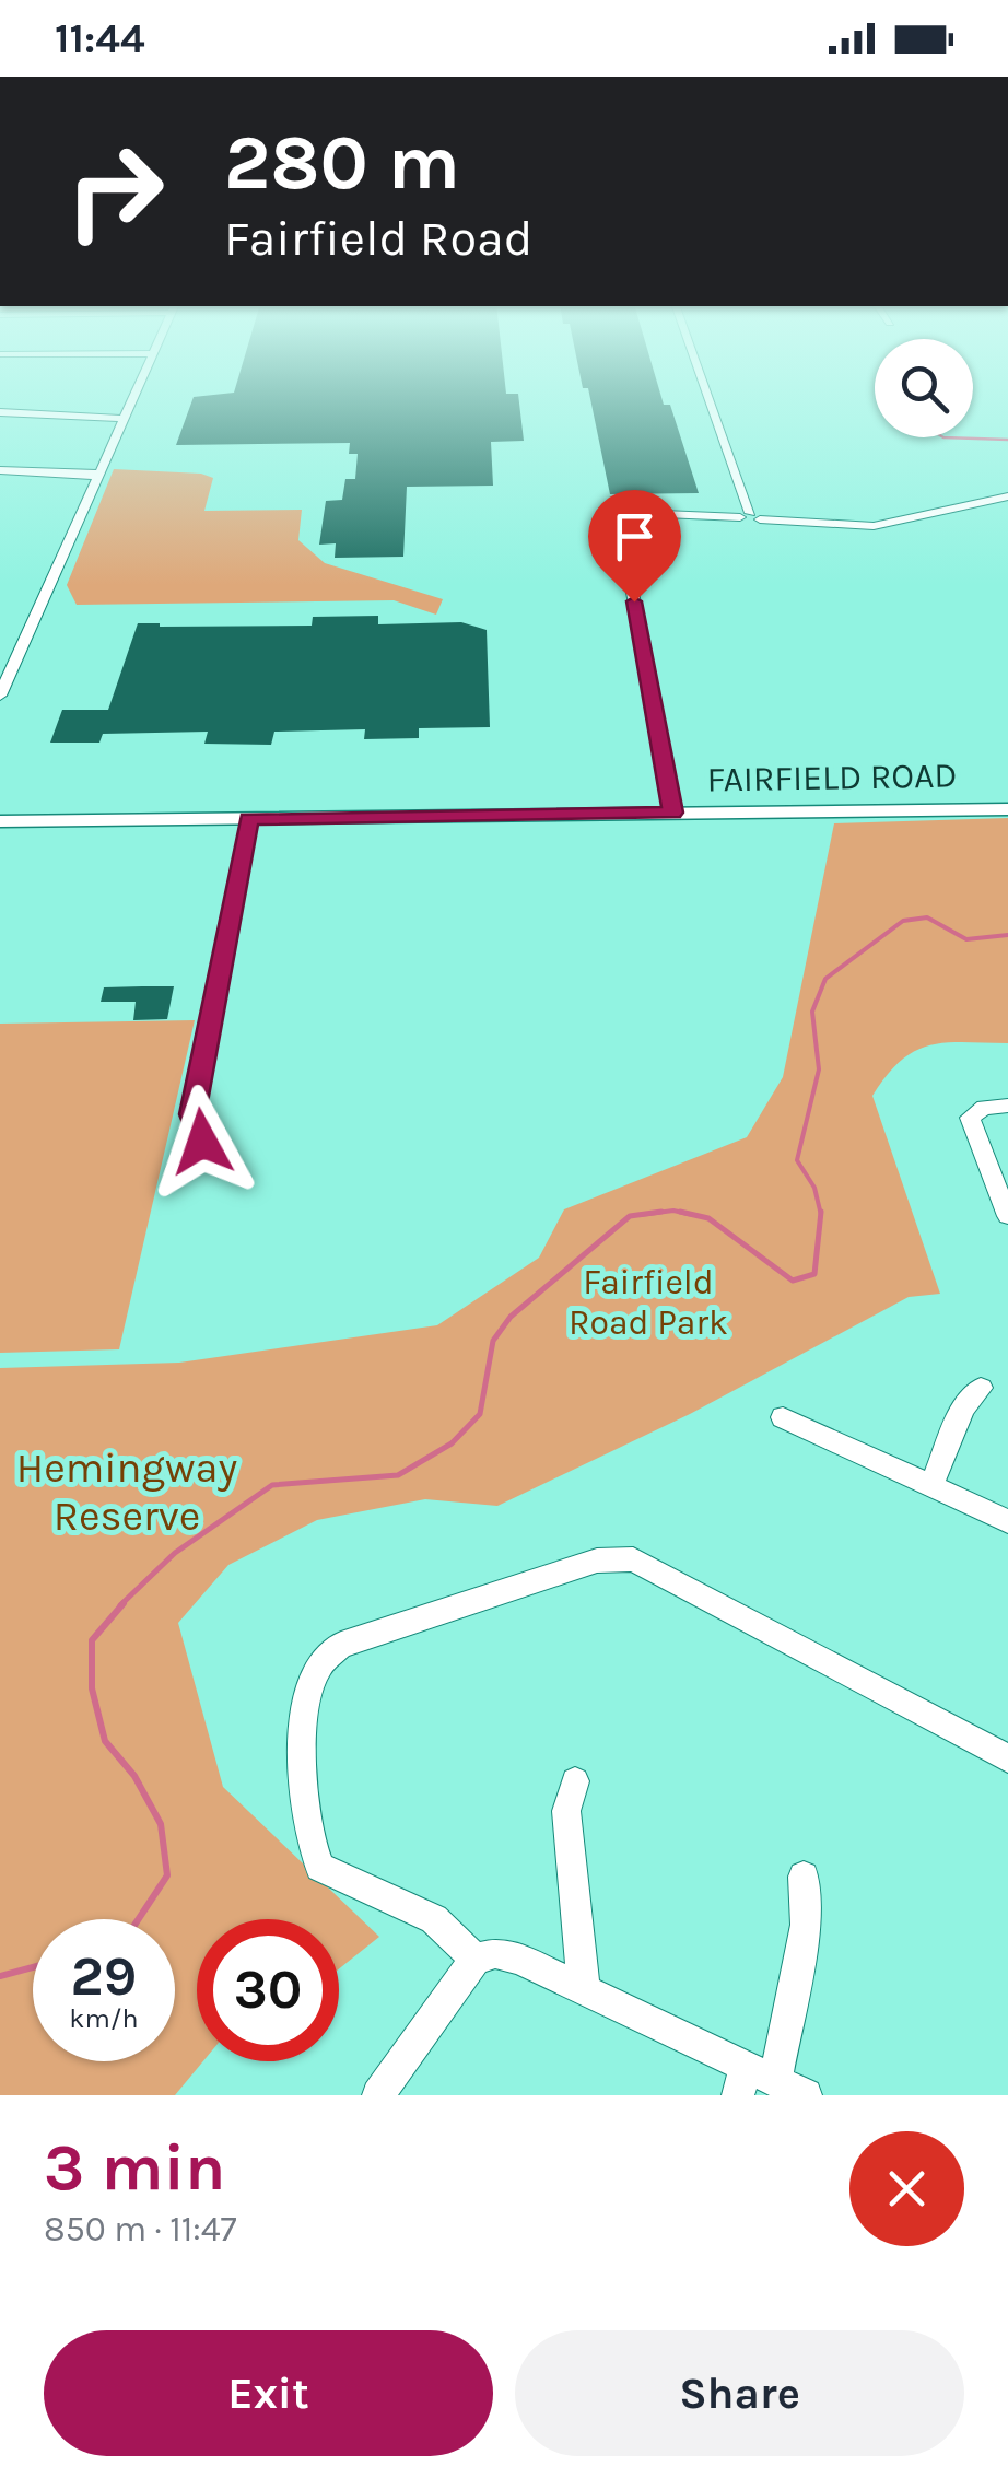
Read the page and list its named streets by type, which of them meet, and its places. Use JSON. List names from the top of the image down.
{
  "streets": {
    "main road": ["FAIRFIELD ROAD"]
  },
  "parks": ["Fairfield Road Park", "Hemingway Reserve"],
  "page": {
    "status": "11:44",
    "turn": ["280 m", "Fairfield Road"],
    "speed": "29 km/h",
    "limit": "30",
    "heading": ["3 min", "850 m · 11:47"],
    "buttons": ["Exit", "Share"]
  }
}
